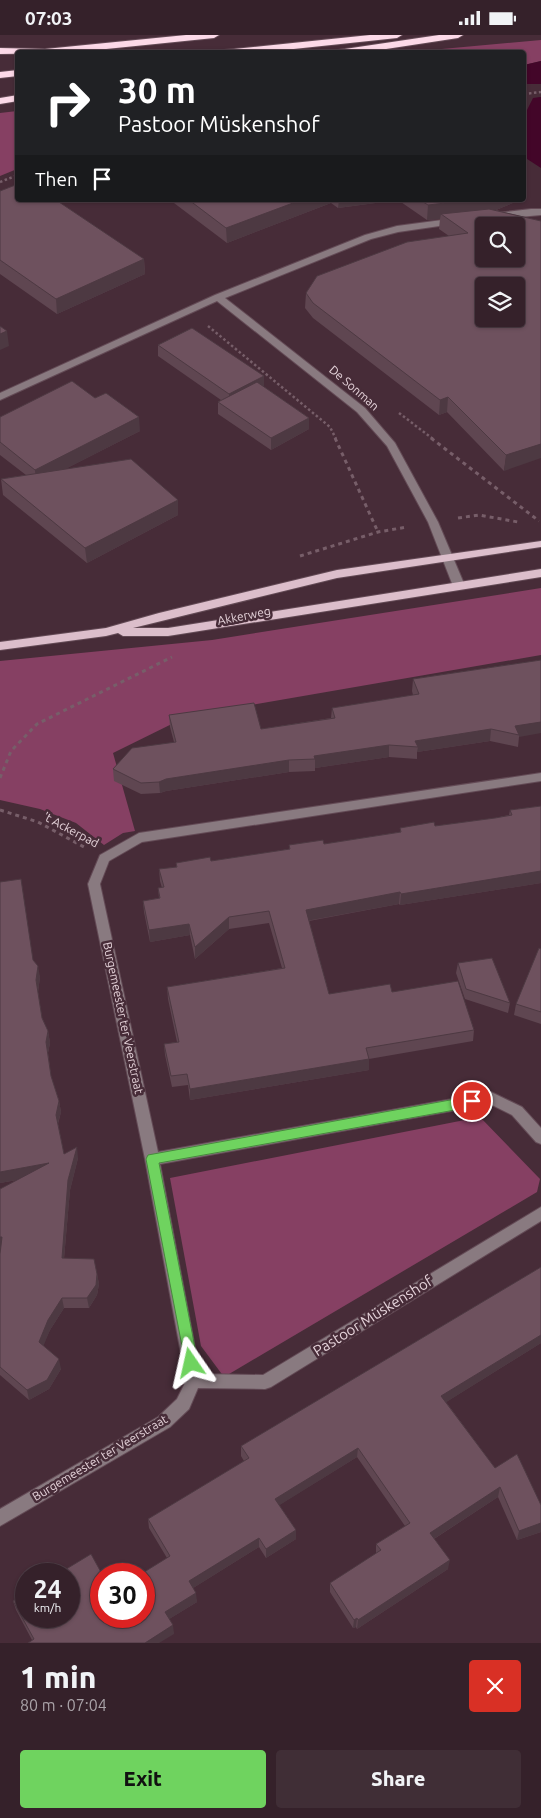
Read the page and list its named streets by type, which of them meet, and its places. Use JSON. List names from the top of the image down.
{
  "streets": {
    "main road": ["Akkerweg"],
    "street": ["De Sonman", "Burgemeester ter Veerstraat", "Pastoor Müskenshof"],
    "path": ["'t Ackerpad"]
  },
  "crossings": [
    ["De Sonman", "Akkerweg"],
    ["'t Ackerpad", "Burgemeester ter Veerstraat"],
    ["Burgemeester ter Veerstraat", "Pastoor Müskenshof"]
  ],
  "page": {
    "status": "07:03",
    "turn": ["30 m", "Pastoor Müskenshof"],
    "then": "Then",
    "speed": "24 km/h",
    "limit": "30",
    "heading": ["1 min", "80 m · 07:04"],
    "buttons": ["Exit", "Share"]
  }
}
